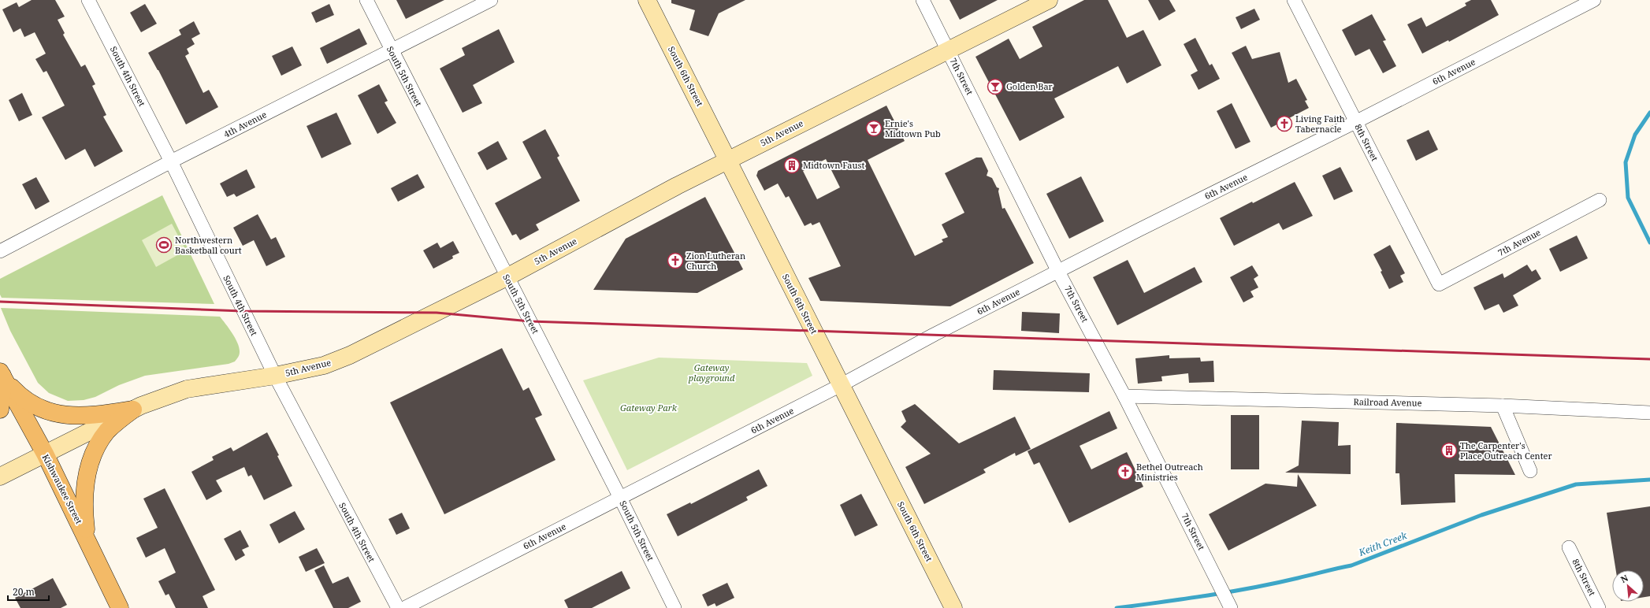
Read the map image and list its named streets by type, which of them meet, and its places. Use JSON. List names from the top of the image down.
{
  "streets": {
    "main road": ["South 6th Street", "5th Avenue", "Kishwaukee Street"],
    "street": [
      "6th Avenue",
      "South 4th Street",
      "South 5th Street",
      "7th Street",
      "4th Avenue",
      "8th Street",
      "7th Avenue",
      "Railroad Avenue"
    ]
  },
  "crossings": [
    ["6th Avenue", "South 5th Street"],
    ["6th Avenue", "South 6th Street"],
    ["6th Avenue", "7th Street"],
    ["6th Avenue", "8th Street"],
    ["South 4th Street", "4th Avenue"],
    ["South 4th Street", "5th Avenue"],
    ["South 5th Street", "4th Avenue"],
    ["South 5th Street", "5th Avenue"],
    ["South 6th Street", "5th Avenue"],
    ["7th Street", "5th Avenue"],
    ["7th Street", "Railroad Avenue"],
    ["5th Avenue", "Kishwaukee Street"],
    ["8th Street", "7th Avenue"]
  ],
  "water": ["Keith Creek"],
  "parks": ["Gateway playground", "Gateway Park"],
  "places": {
    "bar": ["Golden Bar", "Ernie's Midtown Pub"],
    "church": ["Living Faith Tabernacle", "Zion Lutheran Church", "Bethel Outreach Ministries"],
    "building": ["Midtown Faust", "The Carpenter's Place Outreach Center"],
    "sports": ["Northwestern Basketball court"]
  },
  "scale_bar": "20 m",
  "north": "top left"
}
